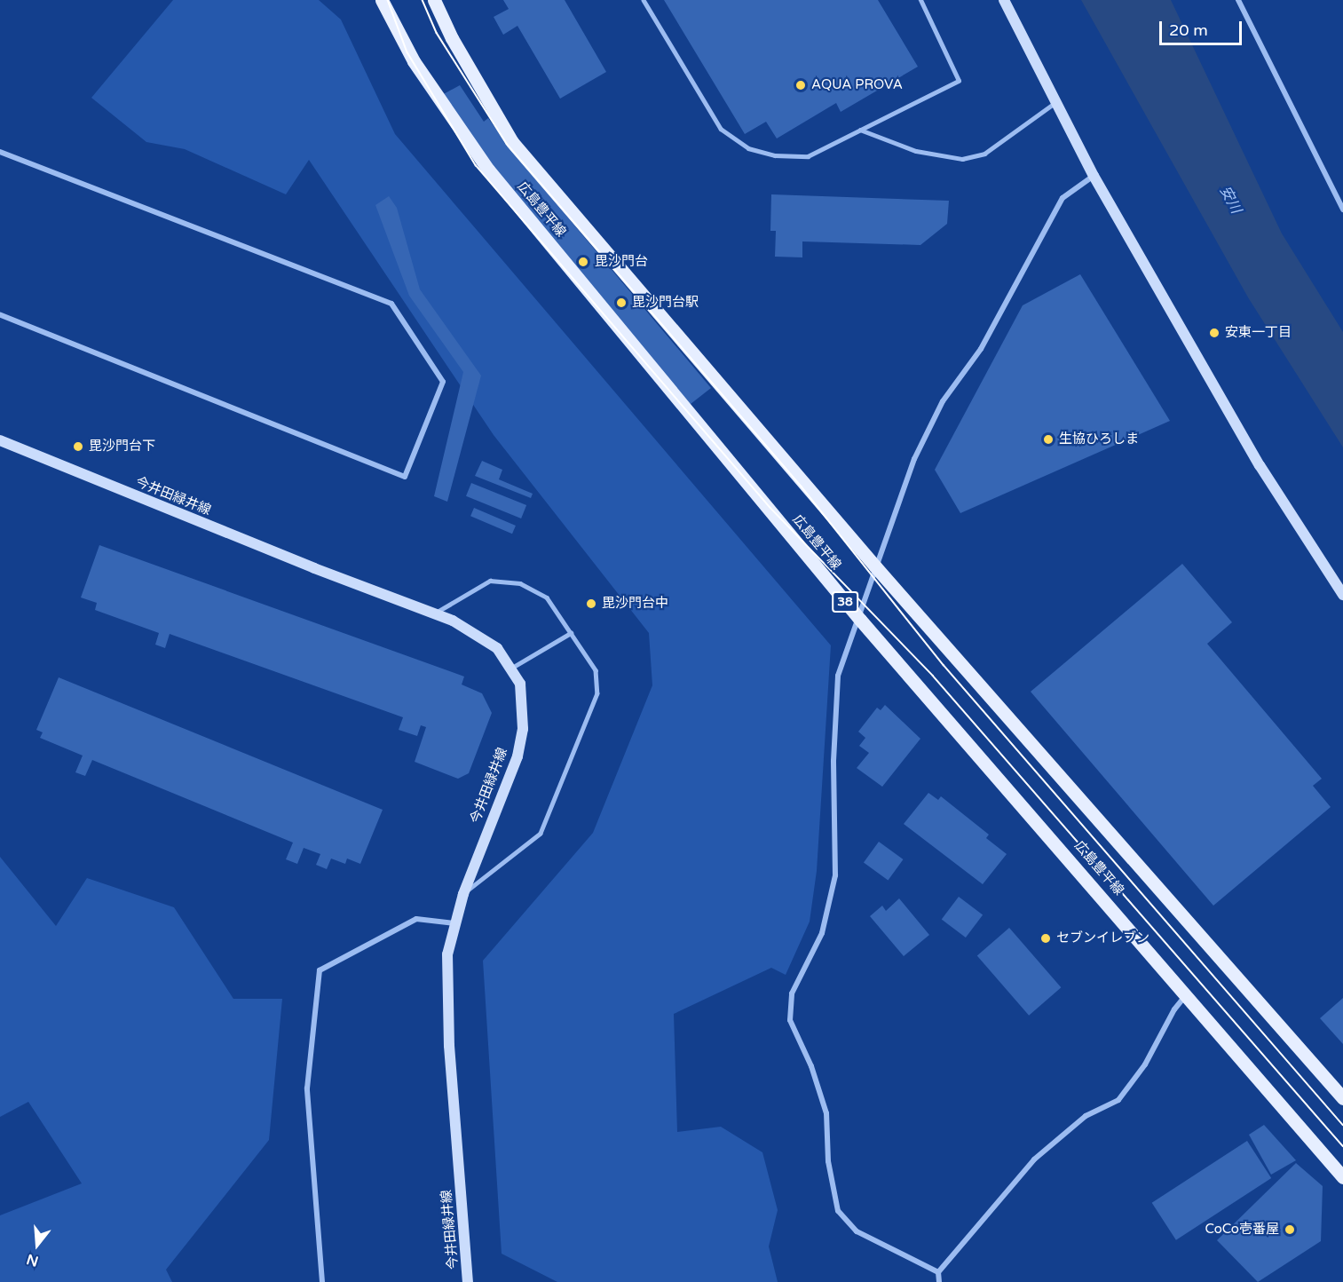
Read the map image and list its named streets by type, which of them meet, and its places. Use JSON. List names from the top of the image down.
{
  "streets": {
    "main road": ["広島豊平線", "今井田緑井線", "38"]
  },
  "water": ["安川"],
  "places": [
    "AQUA PROVA",
    "毘沙門台",
    "毘沙門台駅",
    "安東一丁目",
    "生協ひろしま",
    "毘沙門台下",
    "毘沙門台中",
    "セブンイレブン",
    "CoCo壱番屋"
  ],
  "scale_bar": "20 m",
  "north": "bottom"
}
